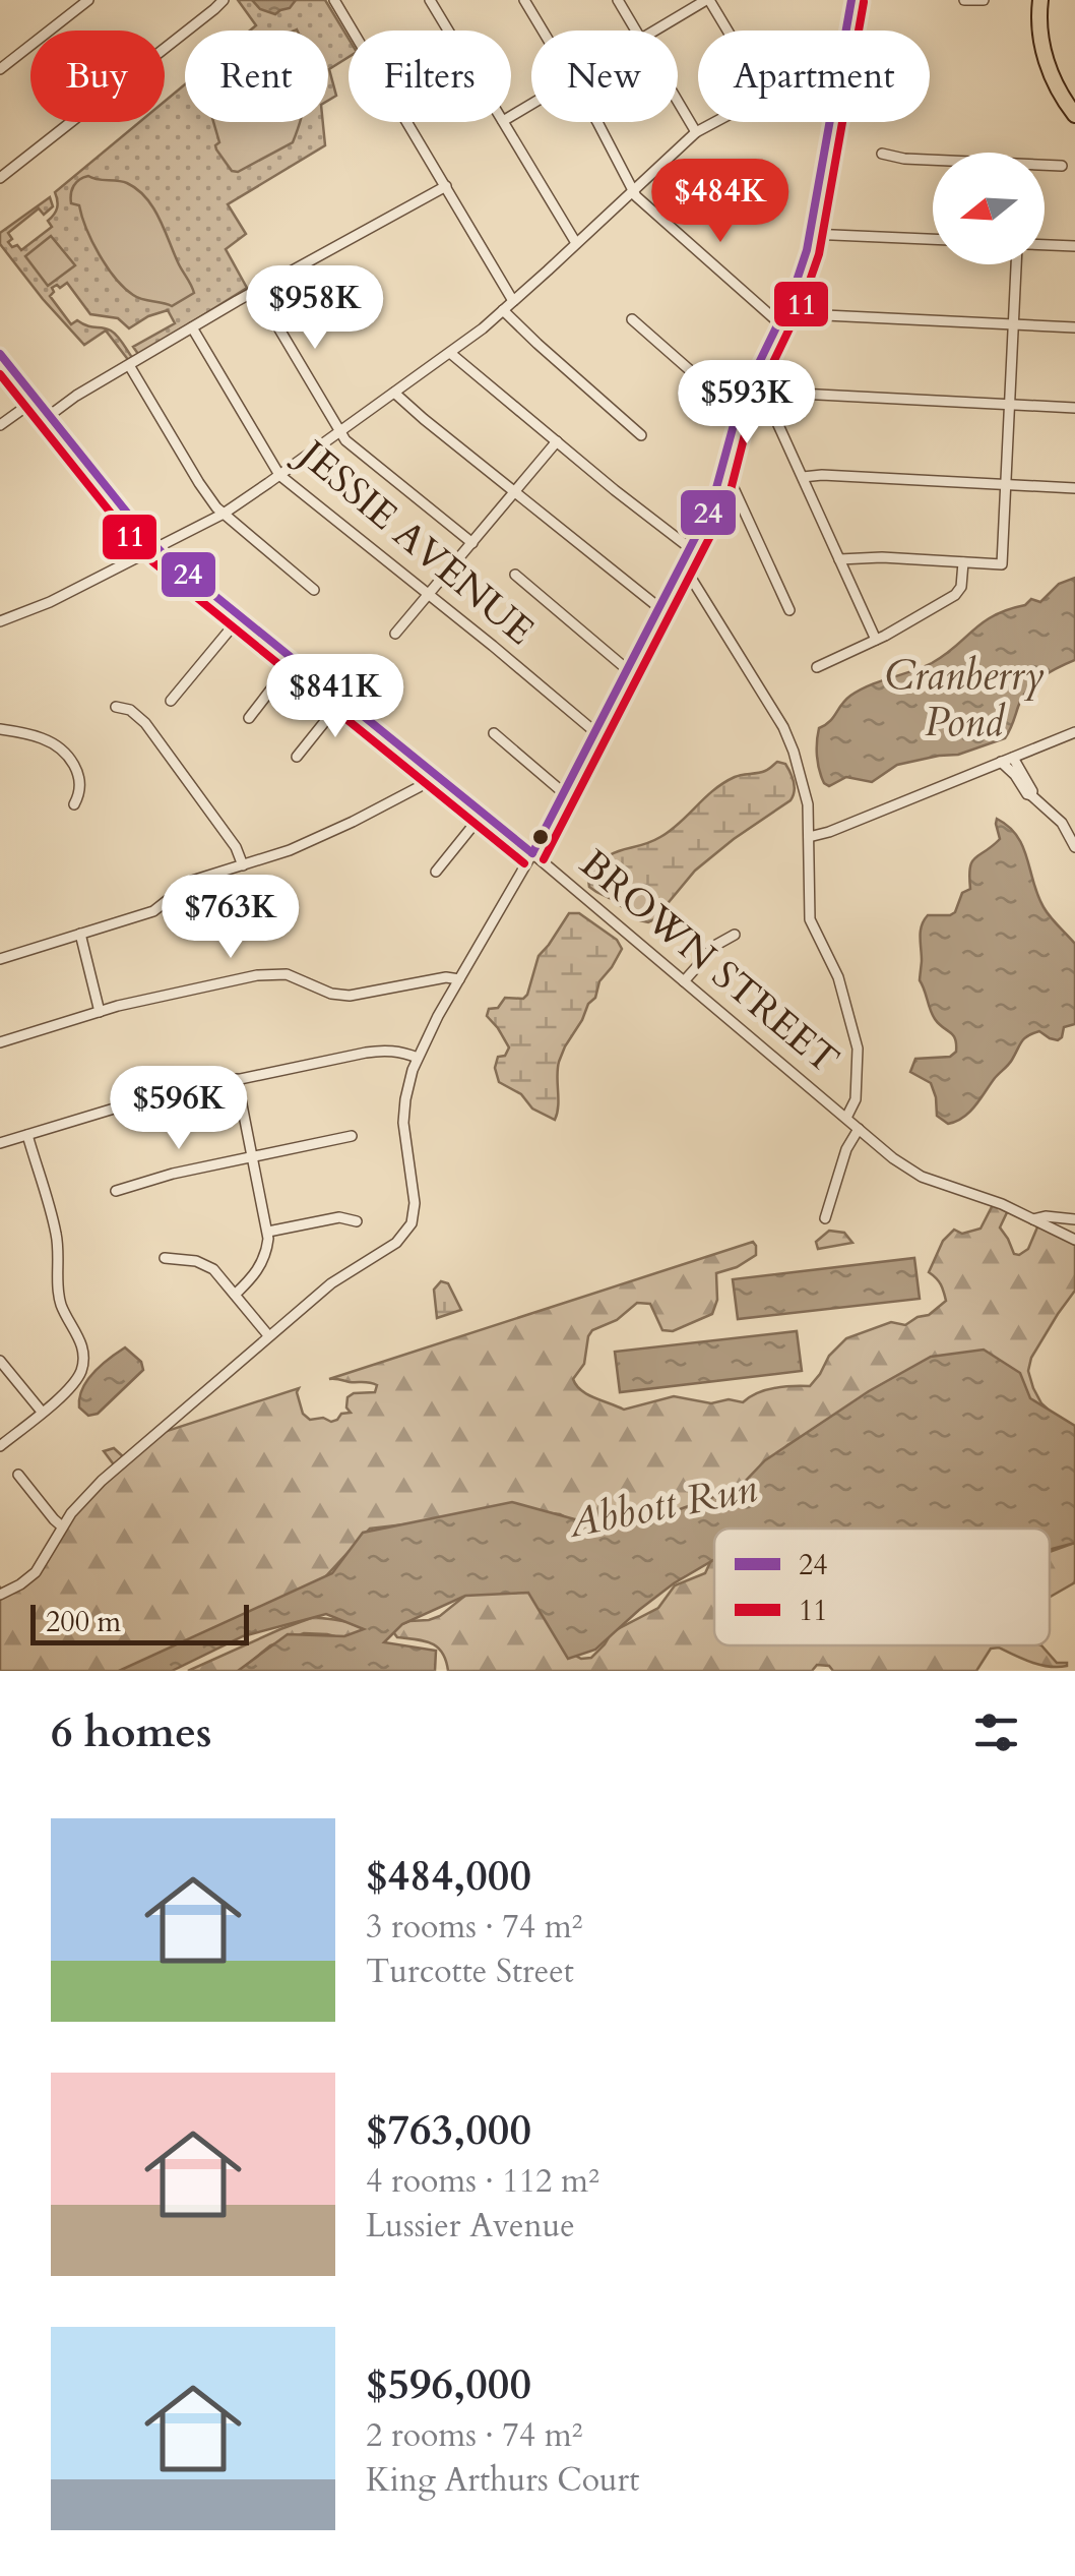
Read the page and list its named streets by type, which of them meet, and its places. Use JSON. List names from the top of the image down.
{
  "streets": {
    "street": ["JESSIE AVENUE", "BROWN STREET"]
  },
  "water": ["Cranberry Pond", "Abbott Run"],
  "lines": ["transit line 24", "transit line 11"],
  "legend": ["24", "11"],
  "scale_bar": "200 m",
  "north": "left",
  "page": {
    "chip": [
      "Buy",
      "Rent",
      "Filters",
      "New",
      "Apartment"
    ],
    "price": [
      "$484K",
      "$958K",
      "$593K",
      "$841K",
      "$763K",
      "$596K"
    ],
    "scale": "200 m",
    "heading": "6 homes",
    "list": [
      {
        "name": "$484,000",
        "note": "3 rooms · 74 m² · Turcotte Street"
      },
      {
        "name": "$763,000",
        "note": "4 rooms · 112 m² · Lussier Avenue"
      },
      {
        "name": "$596,000",
        "note": "2 rooms · 74 m² · King Arthurs Court"
      }
    ]
  }
}
